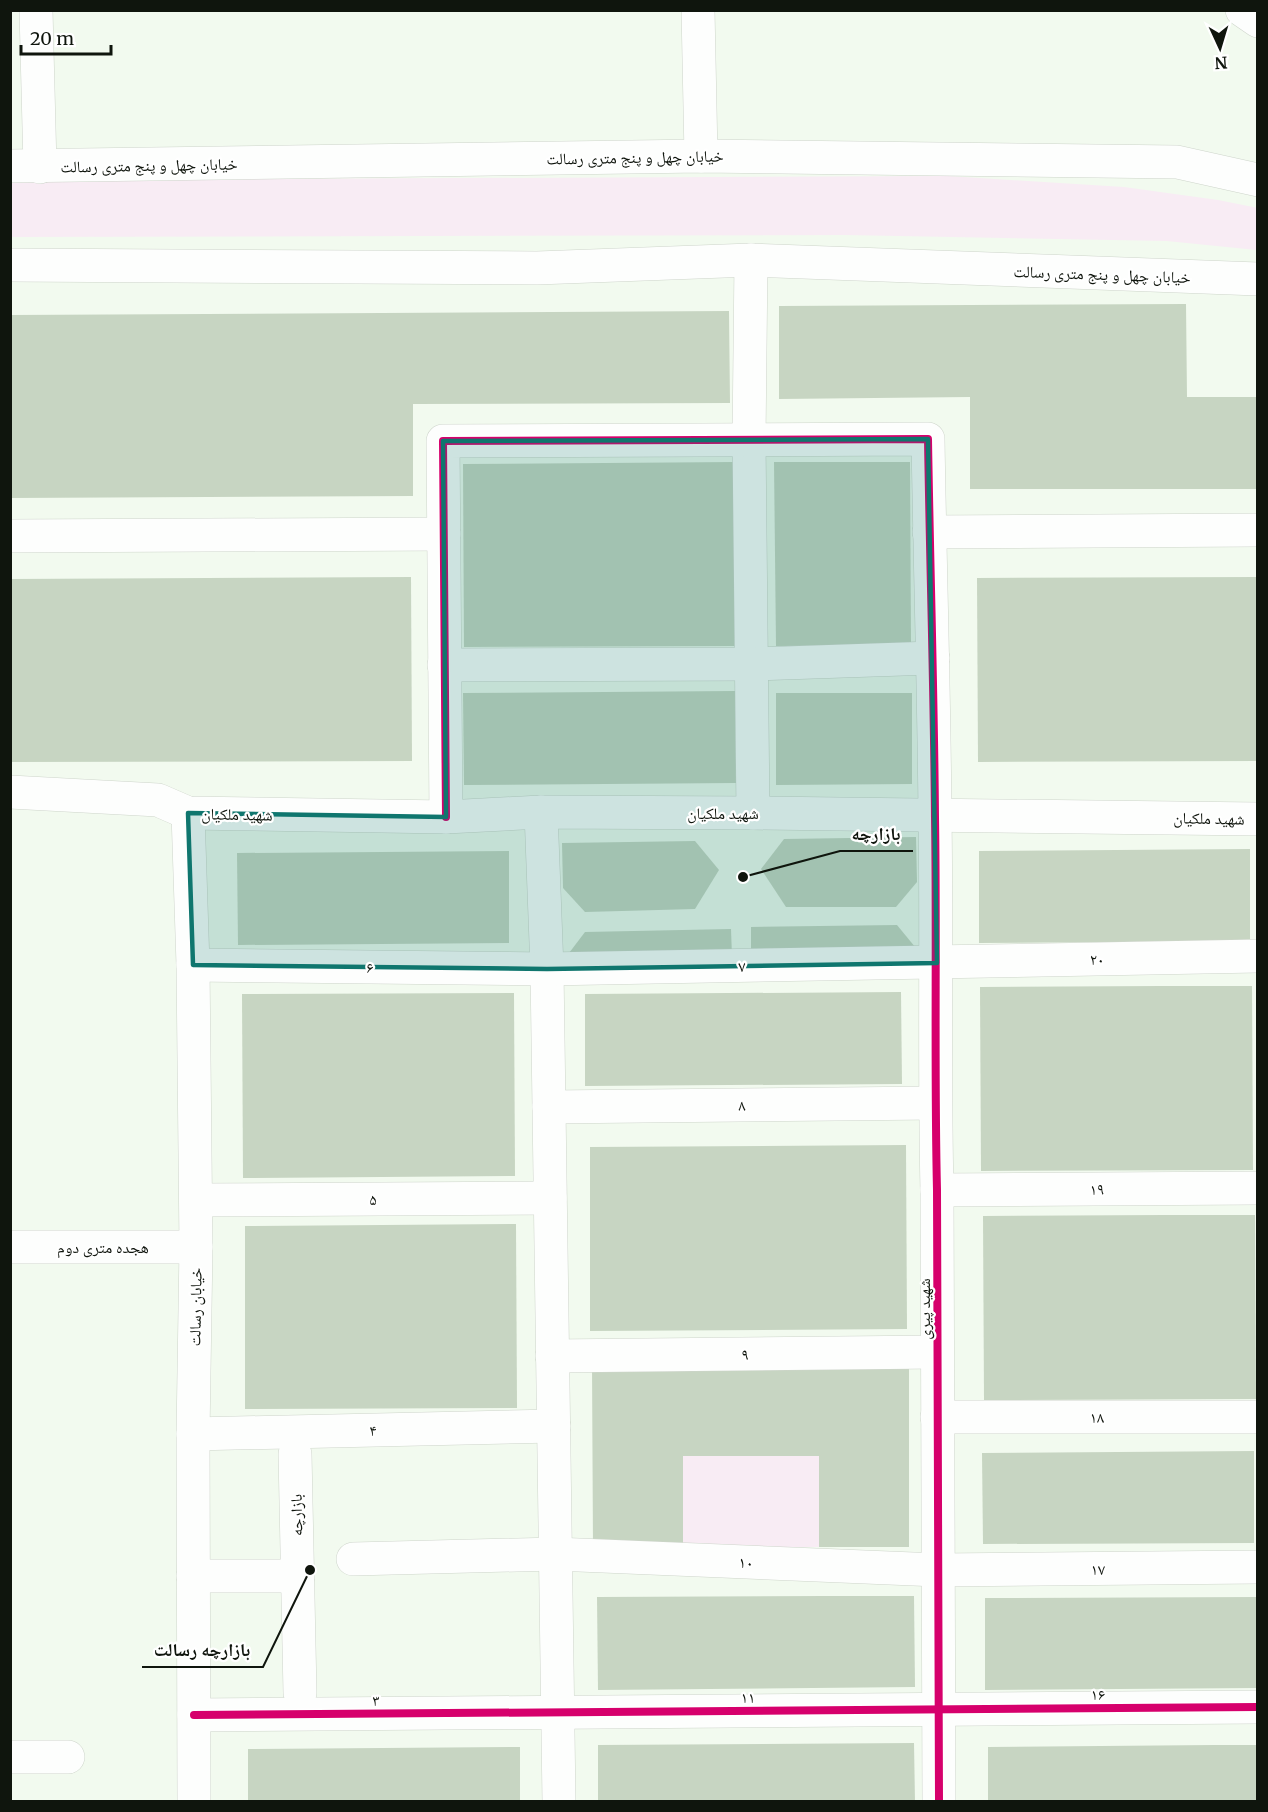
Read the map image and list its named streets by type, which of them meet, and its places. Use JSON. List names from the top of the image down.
{
  "streets": {
    "street": [
      "خیابان چهل و پنج متری رسالت",
      "شهید ملکیان",
      "۲۰",
      "۷",
      "۶",
      "۸",
      "۱۹",
      "۵",
      "هجده متری دوم",
      "خیابان رسالت",
      "شهید پیری",
      "۹",
      "۱۸",
      "۴",
      "بازارچه",
      "۱۰",
      "۱۷",
      "۱۶",
      "۱۱",
      "۳"
    ]
  },
  "crossings": [
    ["شهید ملکیان", "خیابان رسالت"],
    ["شهید ملکیان", "شهید پیری"],
    ["۲۰", "۷"],
    ["۲۰", "شهید پیری"],
    ["۷", "۶"],
    ["۷", "شهید پیری"],
    ["۶", "خیابان رسالت"],
    ["۸", "شهید پیری"],
    ["۱۹", "شهید پیری"],
    ["۵", "خیابان رسالت"],
    ["هجده متری دوم", "خیابان رسالت"],
    ["خیابان رسالت", "۴"],
    ["خیابان رسالت", "۳"],
    ["شهید پیری", "۹"],
    ["شهید پیری", "۱۸"],
    ["شهید پیری", "۱۰"],
    ["شهید پیری", "۱۷"],
    ["شهید پیری", "۱۶"],
    ["شهید پیری", "۱۱"],
    ["۱۰", "۱۷"],
    ["۱۶", "۱۱"],
    ["۱۱", "۳"]
  ],
  "places": ["بازارچه", "بازارچه رسالت"],
  "scale_bar": "20 m",
  "north": "bottom"
}
